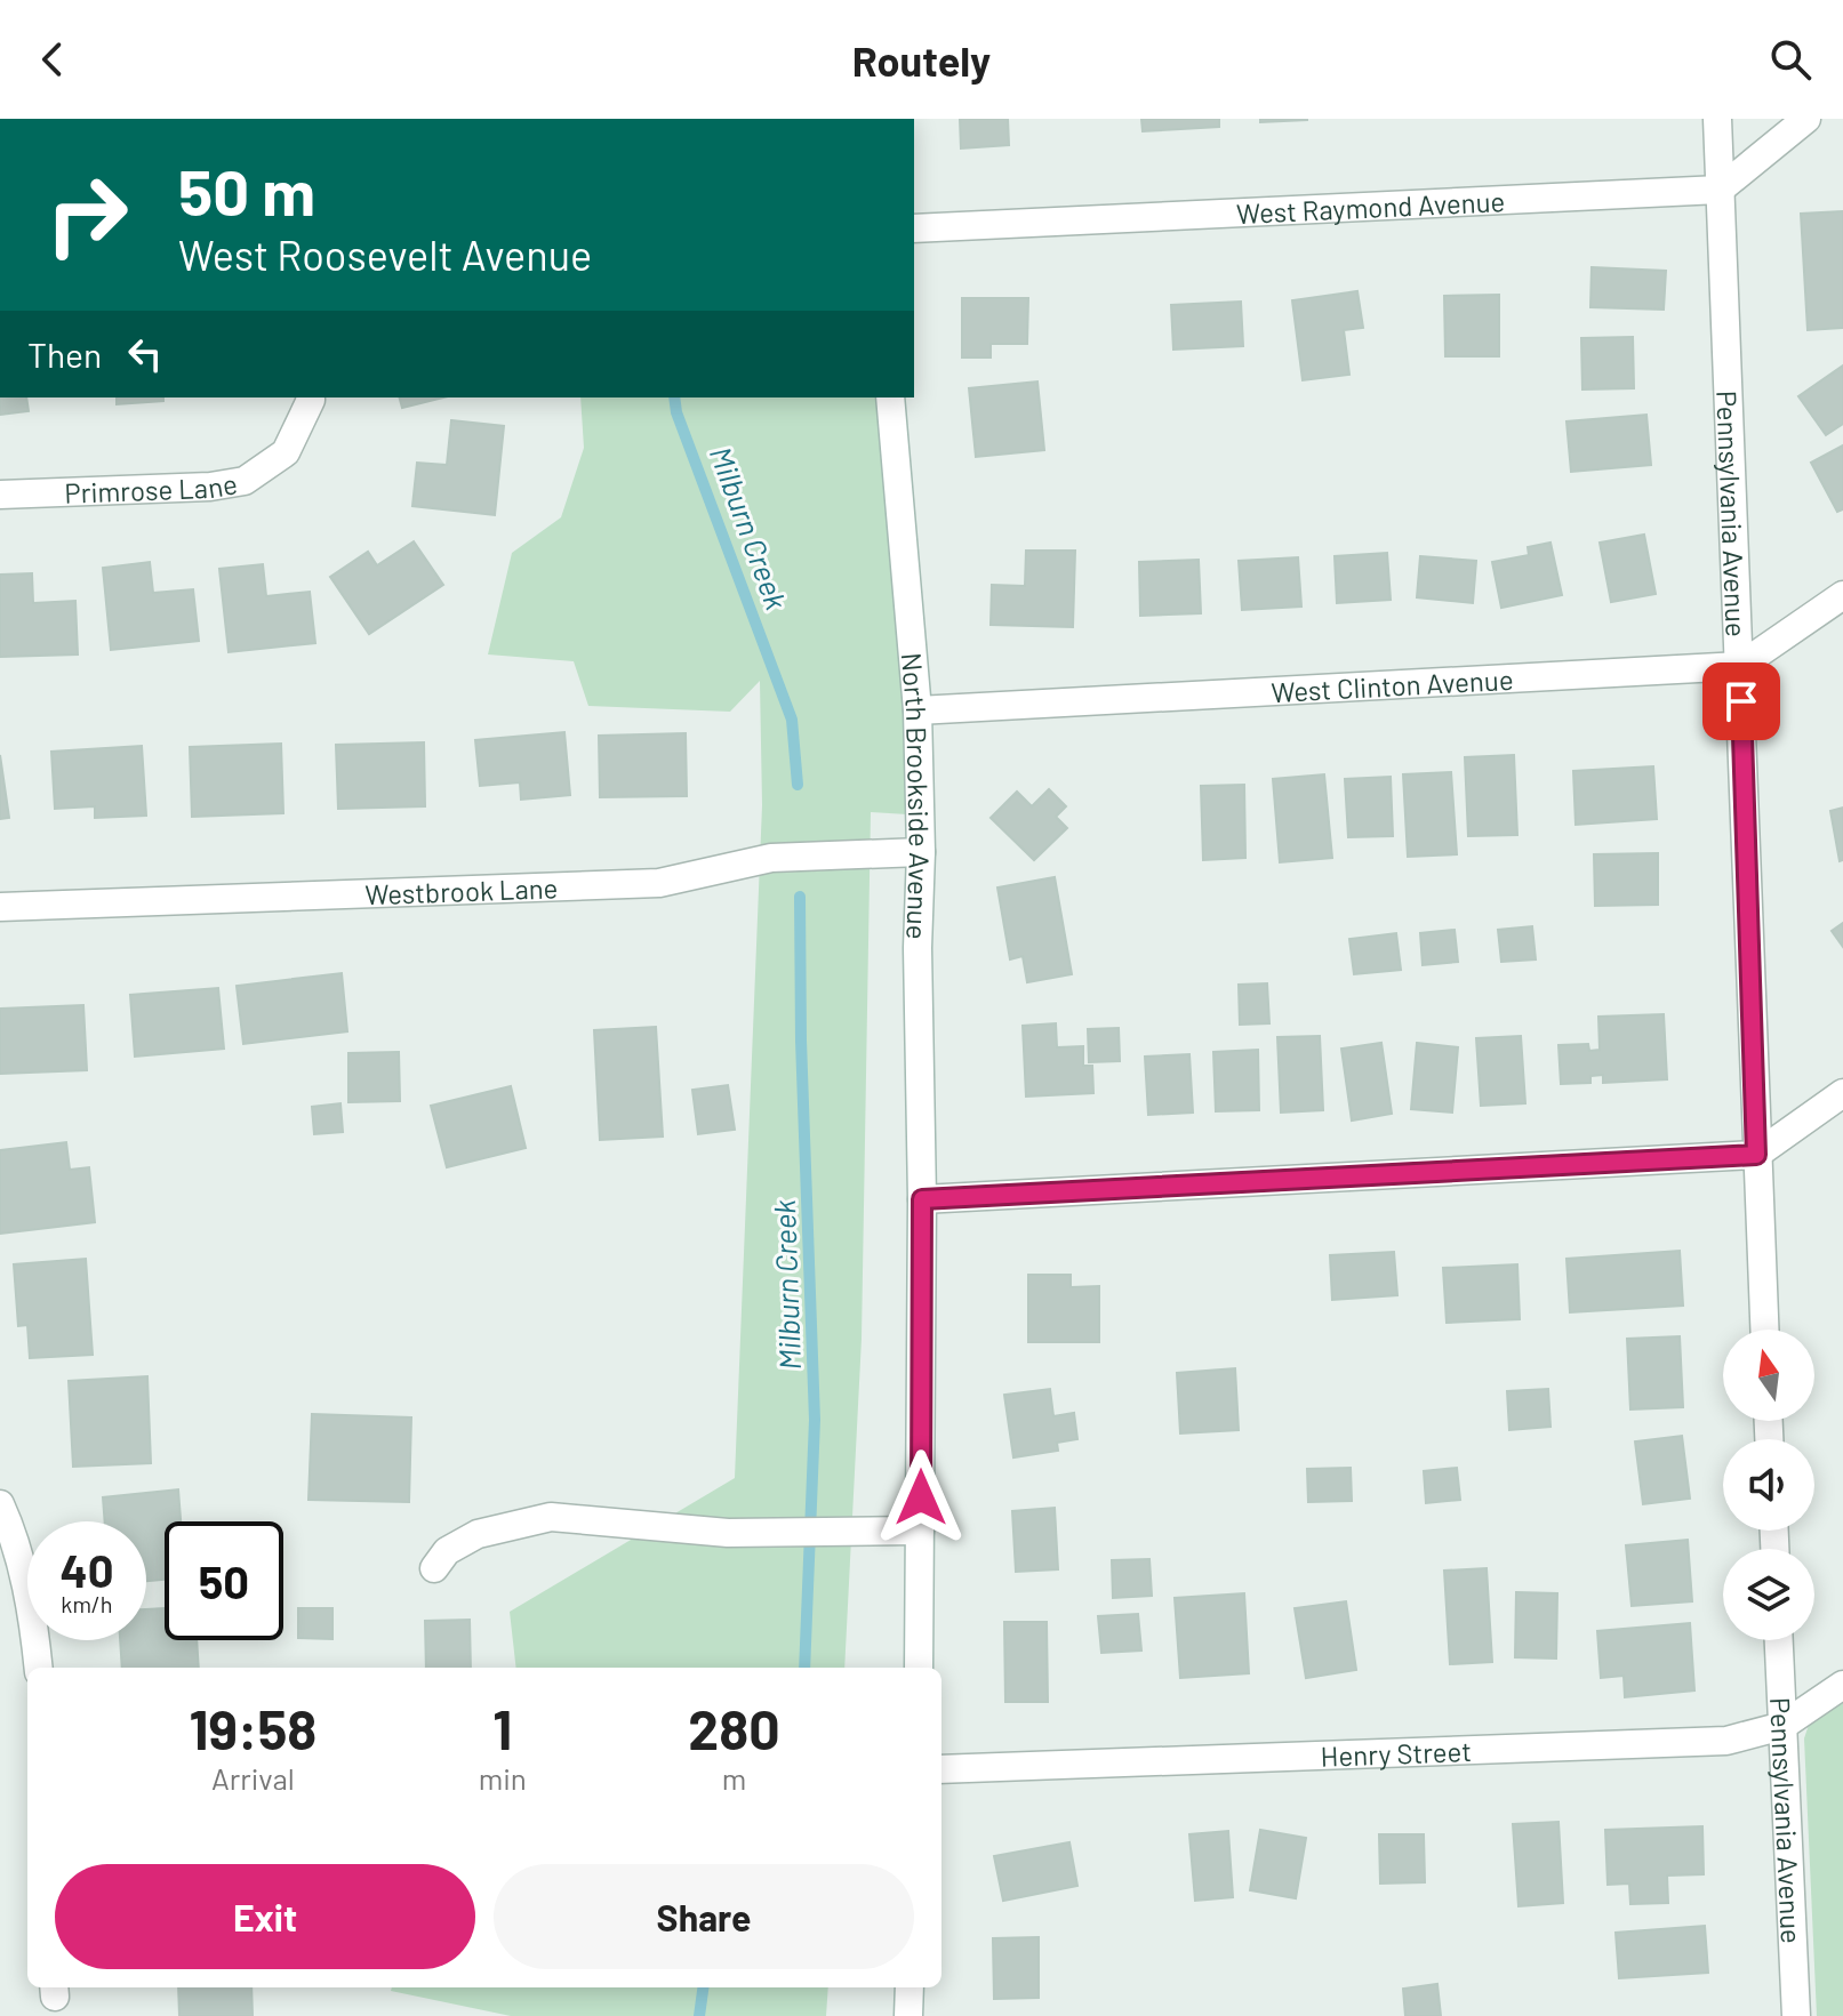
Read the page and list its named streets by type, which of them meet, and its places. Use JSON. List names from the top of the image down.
{
  "streets": {
    "street": [
      "West Raymond Avenue",
      "Primrose Lane",
      "Pennsylvania Avenue",
      "West Clinton Avenue",
      "North Brookside Avenue",
      "Westbrook Lane",
      "Henry Street"
    ]
  },
  "crossings": [
    ["West Raymond Avenue", "Pennsylvania Avenue"],
    ["Pennsylvania Avenue", "West Clinton Avenue"],
    ["Pennsylvania Avenue", "Henry Street"],
    ["West Clinton Avenue", "North Brookside Avenue"],
    ["North Brookside Avenue", "Westbrook Lane"]
  ],
  "water": ["Milburn Creek"],
  "north": "top",
  "page": {
    "header": "Routely",
    "turn": ["50 m", "West Roosevelt Avenue"],
    "then": "Then",
    "speed": "40 km/h",
    "limit": "50",
    "eta": [
      "19:58",
      "Arrival",
      "1",
      "min",
      "280",
      "m"
    ],
    "buttons": ["Exit", "Share"]
  }
}
